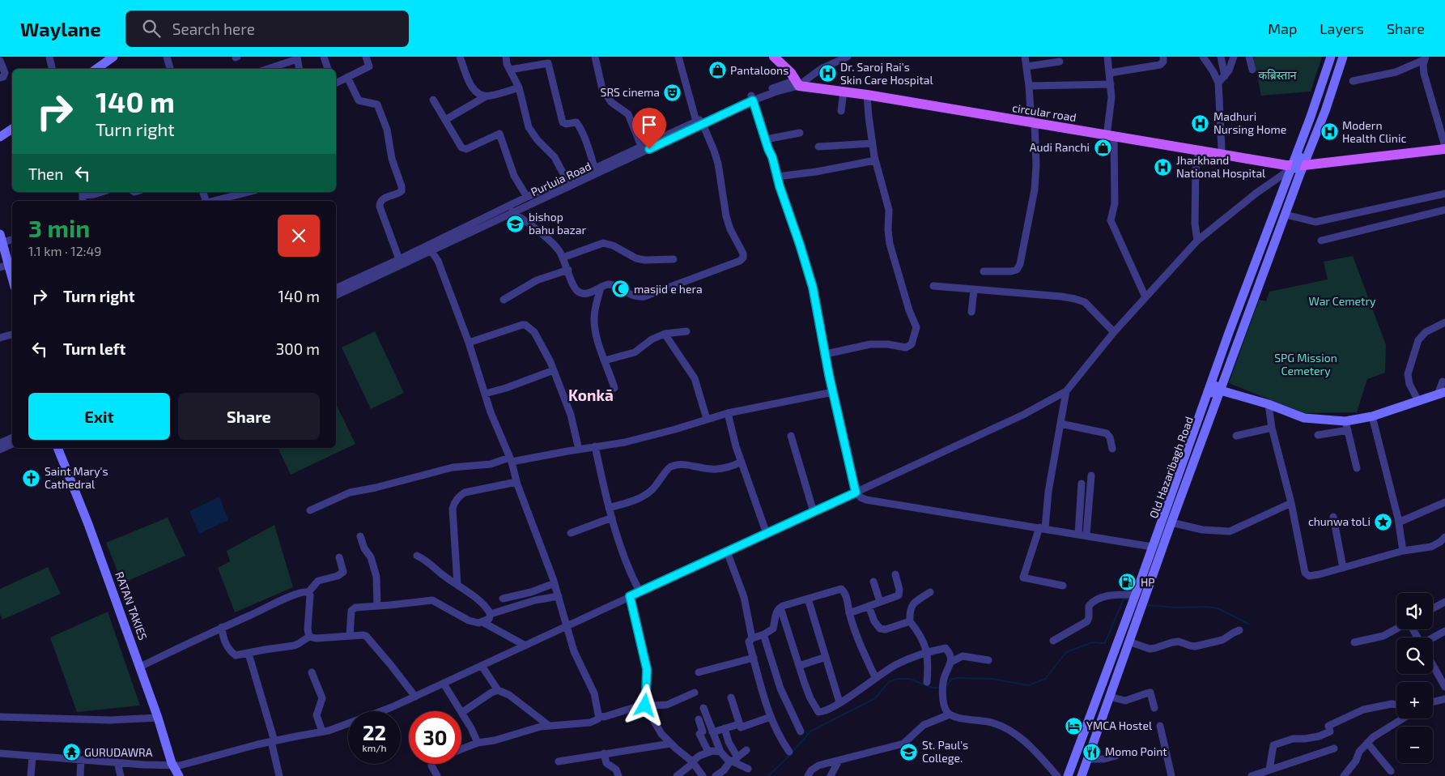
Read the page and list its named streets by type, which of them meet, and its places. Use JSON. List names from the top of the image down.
{
  "streets": {
    "main road": ["circular road"],
    "street": ["Purluia Road", "Old Hazaribagh Road", "RATAN TAKIES"]
  },
  "crossings": [
    ["circular road", "Purluia Road"],
    ["circular road", "Old Hazaribagh Road"]
  ],
  "districts": ["Konkā"],
  "parks": ["कब्रिस्तान", "War Cemetry", "SPG Mission Cemetery"],
  "places": {
    "shop": ["Pantaloons", "Audi Ranchi"],
    "hospital": [
      "Dr. Saroj Rai's Skin Care Hospital",
      "Madhuri Nursing Home",
      "Modern Health Clinic",
      "Jharkhand National Hospital"
    ],
    "theatre": ["SRS cinema"],
    "school or university": ["bishop bahu bazar", "St. Paul's College."],
    "mosque": ["masjid e hera"],
    "church": ["Saint Mary's Cathedral"],
    "place": ["chunwa toLi"],
    "fuel station": ["HP"],
    "hotel": ["YMCA Hostel"],
    "restaurant": ["Momo Point"],
    "temple": ["GURUDAWRA"]
  },
  "page": {
    "header": "Waylane",
    "search": "Search here",
    "nav": ["Map", "Layers", "Share"],
    "turn": ["140 m", "Turn right"],
    "then": "Then",
    "heading": ["3 min", "1.1 km · 12:49"],
    "list": [
      {
        "name": "Turn right",
        "value": "140 m"
      },
      {
        "name": "Turn left",
        "value": "300 m"
      }
    ],
    "buttons": ["Exit", "Share"],
    "map_buttons": ["+", "−"],
    "speed": "22 km/h",
    "limit": "30"
  }
}
